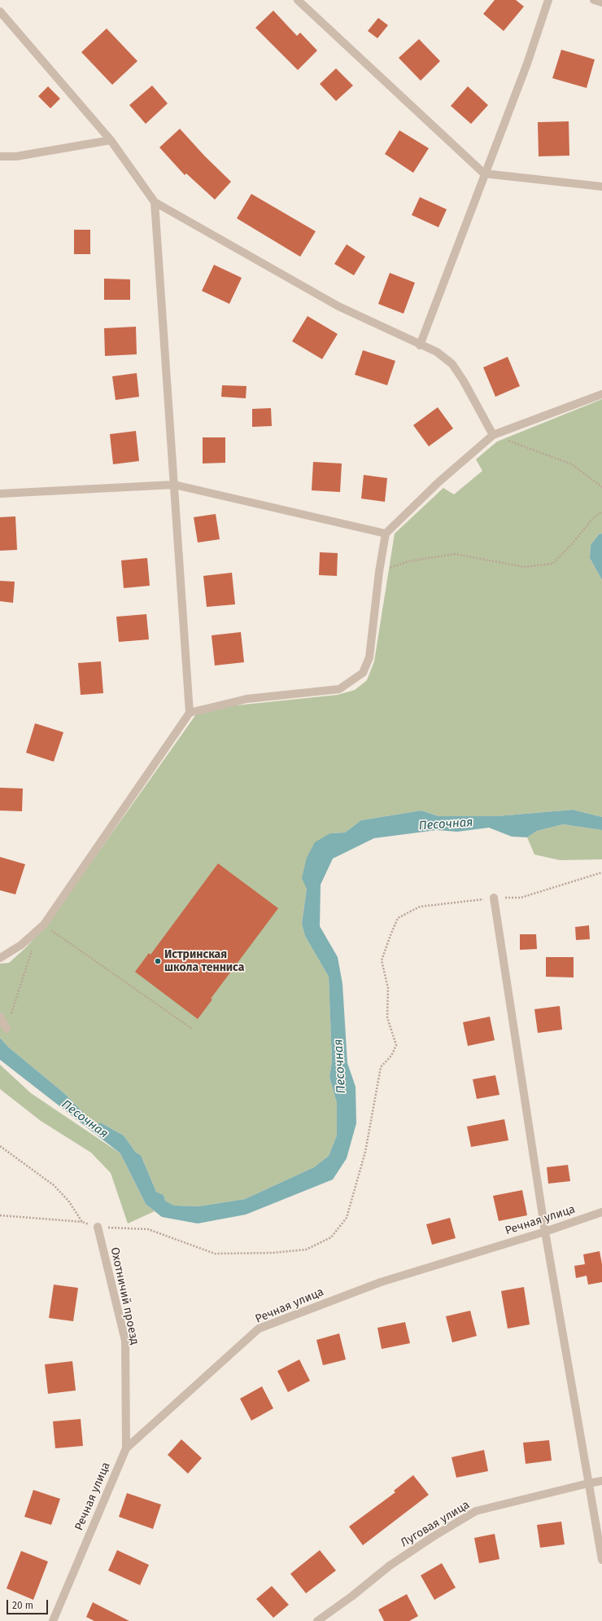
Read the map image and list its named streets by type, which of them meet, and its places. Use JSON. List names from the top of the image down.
{
  "streets": {
    "street": ["Речная улица", "Охотничий проезд", "Луговая улица"]
  },
  "crossings": [
    ["Речная улица", "Охотничий проезд"]
  ],
  "water": ["Песочная"],
  "places": ["Истринская школа тенниса"],
  "scale_bar": "20 m"
}
